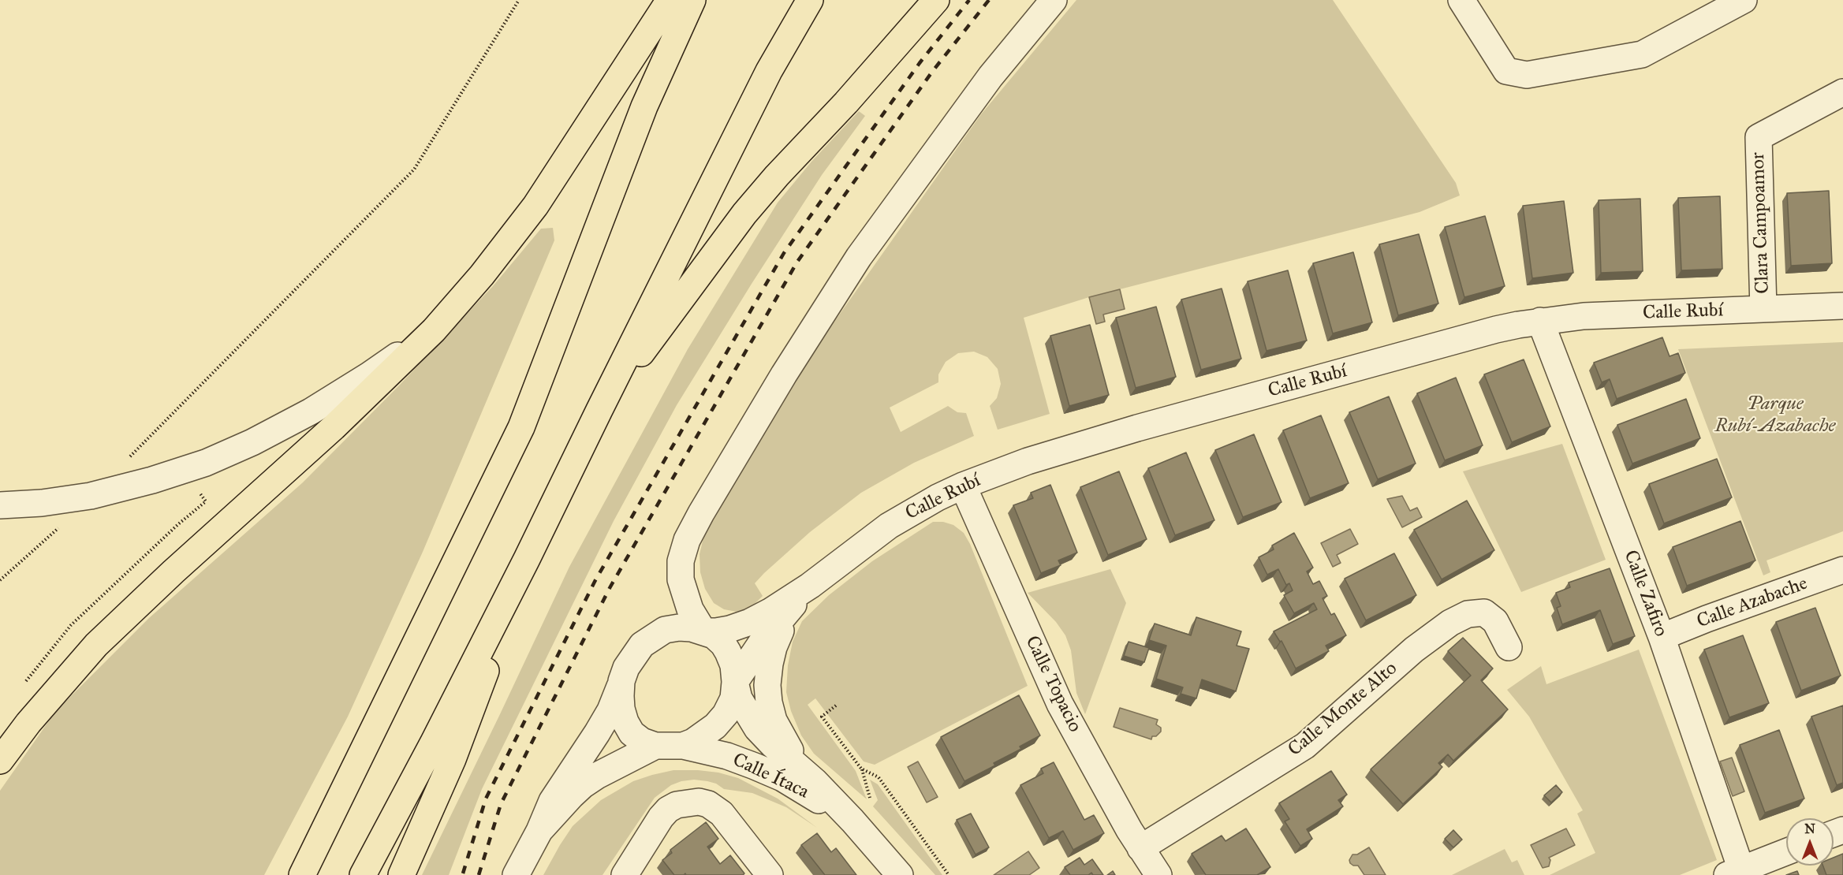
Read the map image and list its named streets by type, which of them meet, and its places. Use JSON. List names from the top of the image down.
{
  "streets": {
    "street": [
      "Clara Campoamor",
      "Calle Rubí",
      "Calle Zafiro",
      "Calle Azabache",
      "Calle Topacio",
      "Calle Monte Alto",
      "Calle Ítaca"
    ]
  },
  "crossings": [
    ["Clara Campoamor", "Calle Rubí"],
    ["Calle Rubí", "Calle Zafiro"],
    ["Calle Rubí", "Calle Topacio"],
    ["Calle Rubí", "Calle Ítaca"],
    ["Calle Zafiro", "Calle Azabache"],
    ["Calle Topacio", "Calle Monte Alto"]
  ],
  "parks": ["Parque Rubí-Azabache"],
  "north": "top"
}
